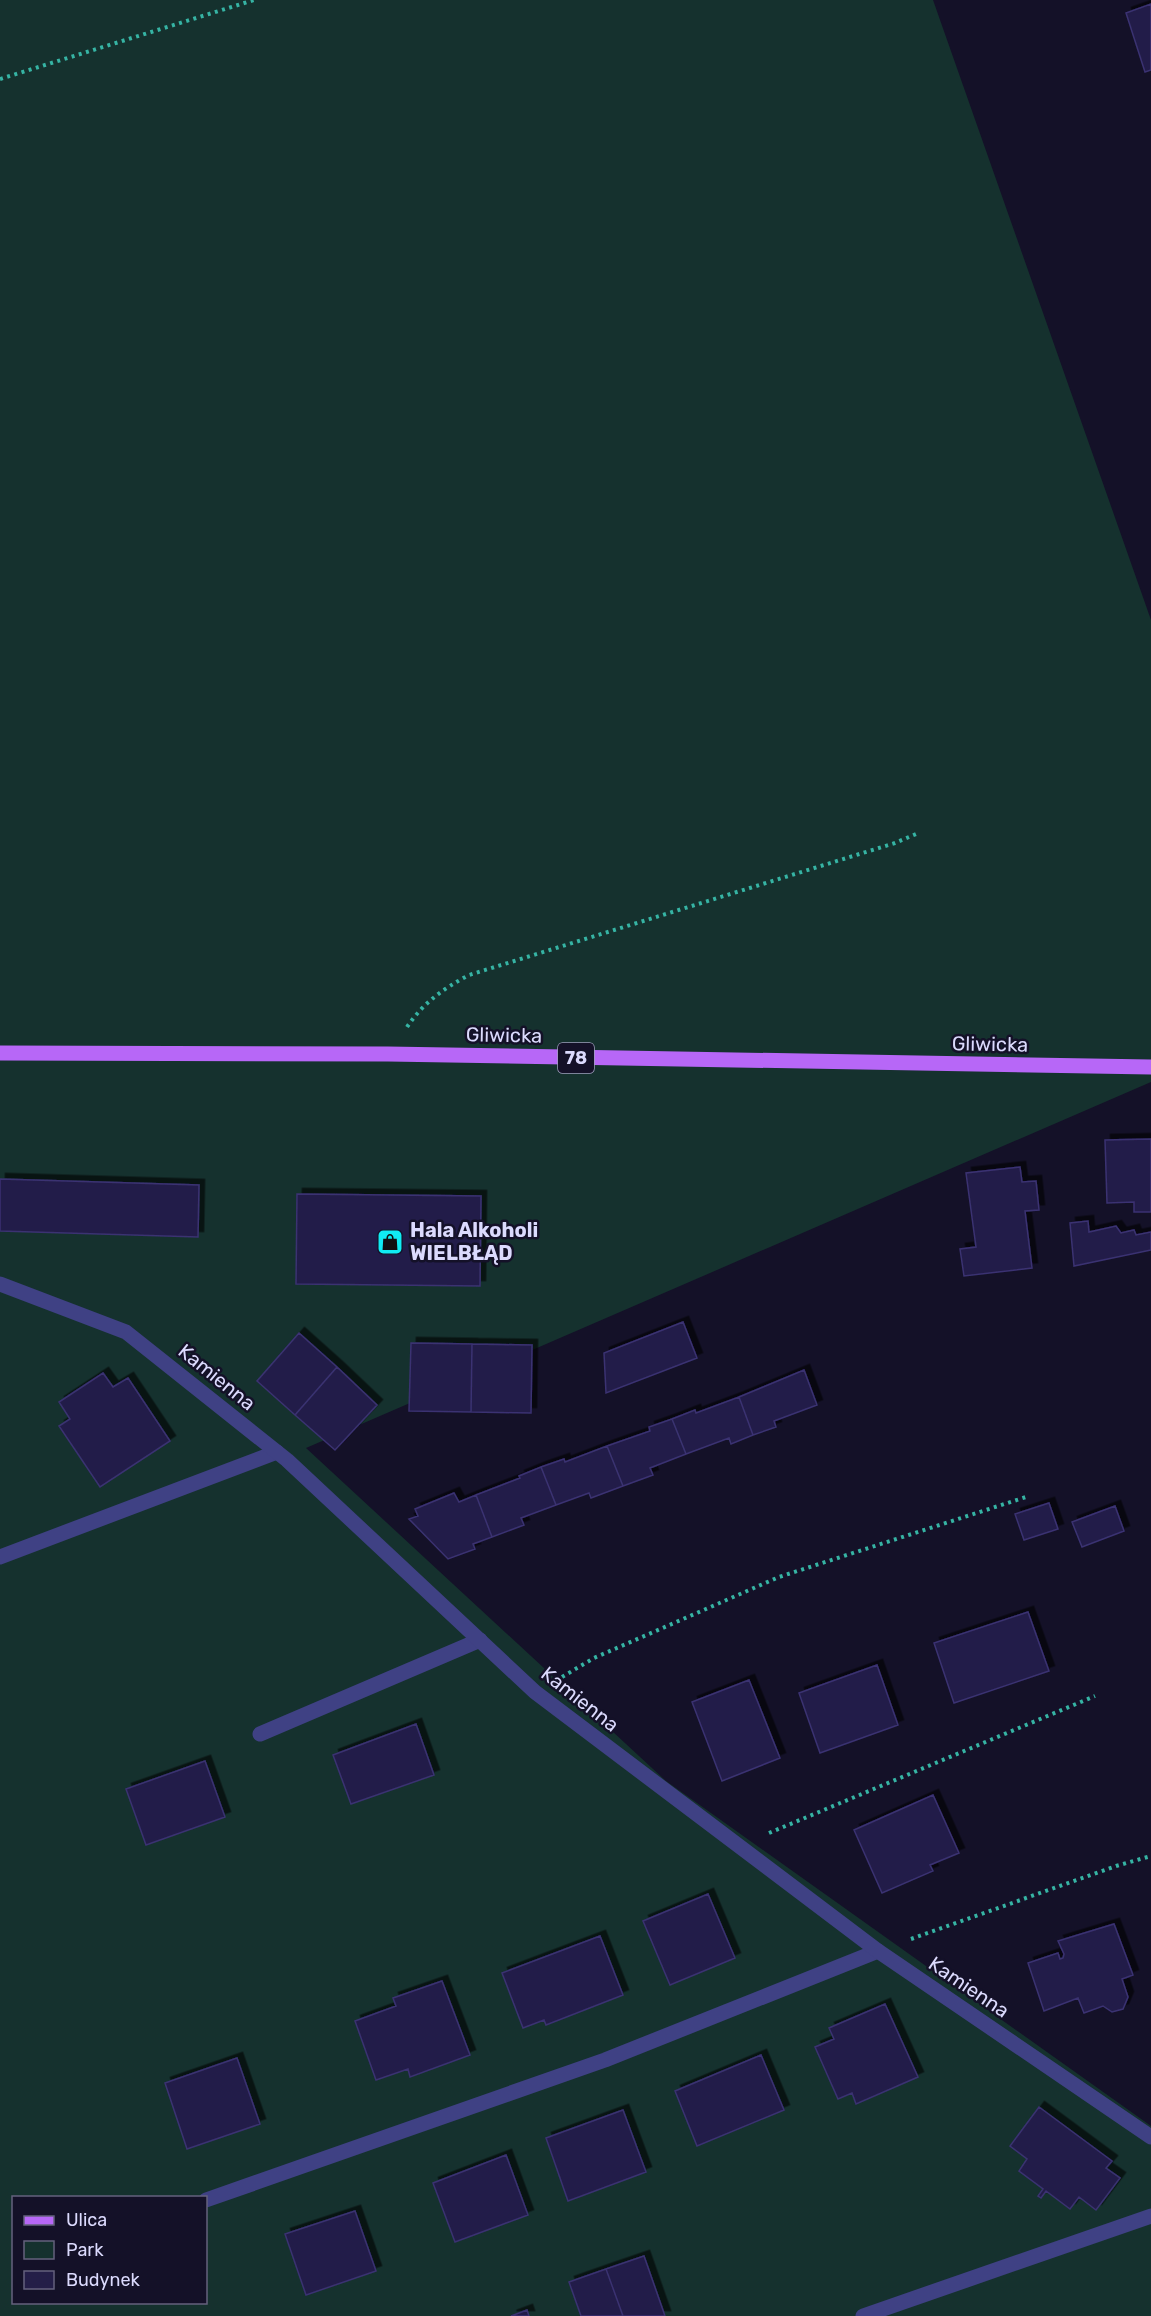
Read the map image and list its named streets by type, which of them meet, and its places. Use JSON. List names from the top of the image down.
{
  "streets": {
    "main road": ["Gliwicka", "78"],
    "street": ["Kamienna"]
  },
  "places": {
    "shop": ["Hala Alkoholi WIELBŁĄD"]
  },
  "legend": ["Ulica", "Park", "Budynek"]
}
